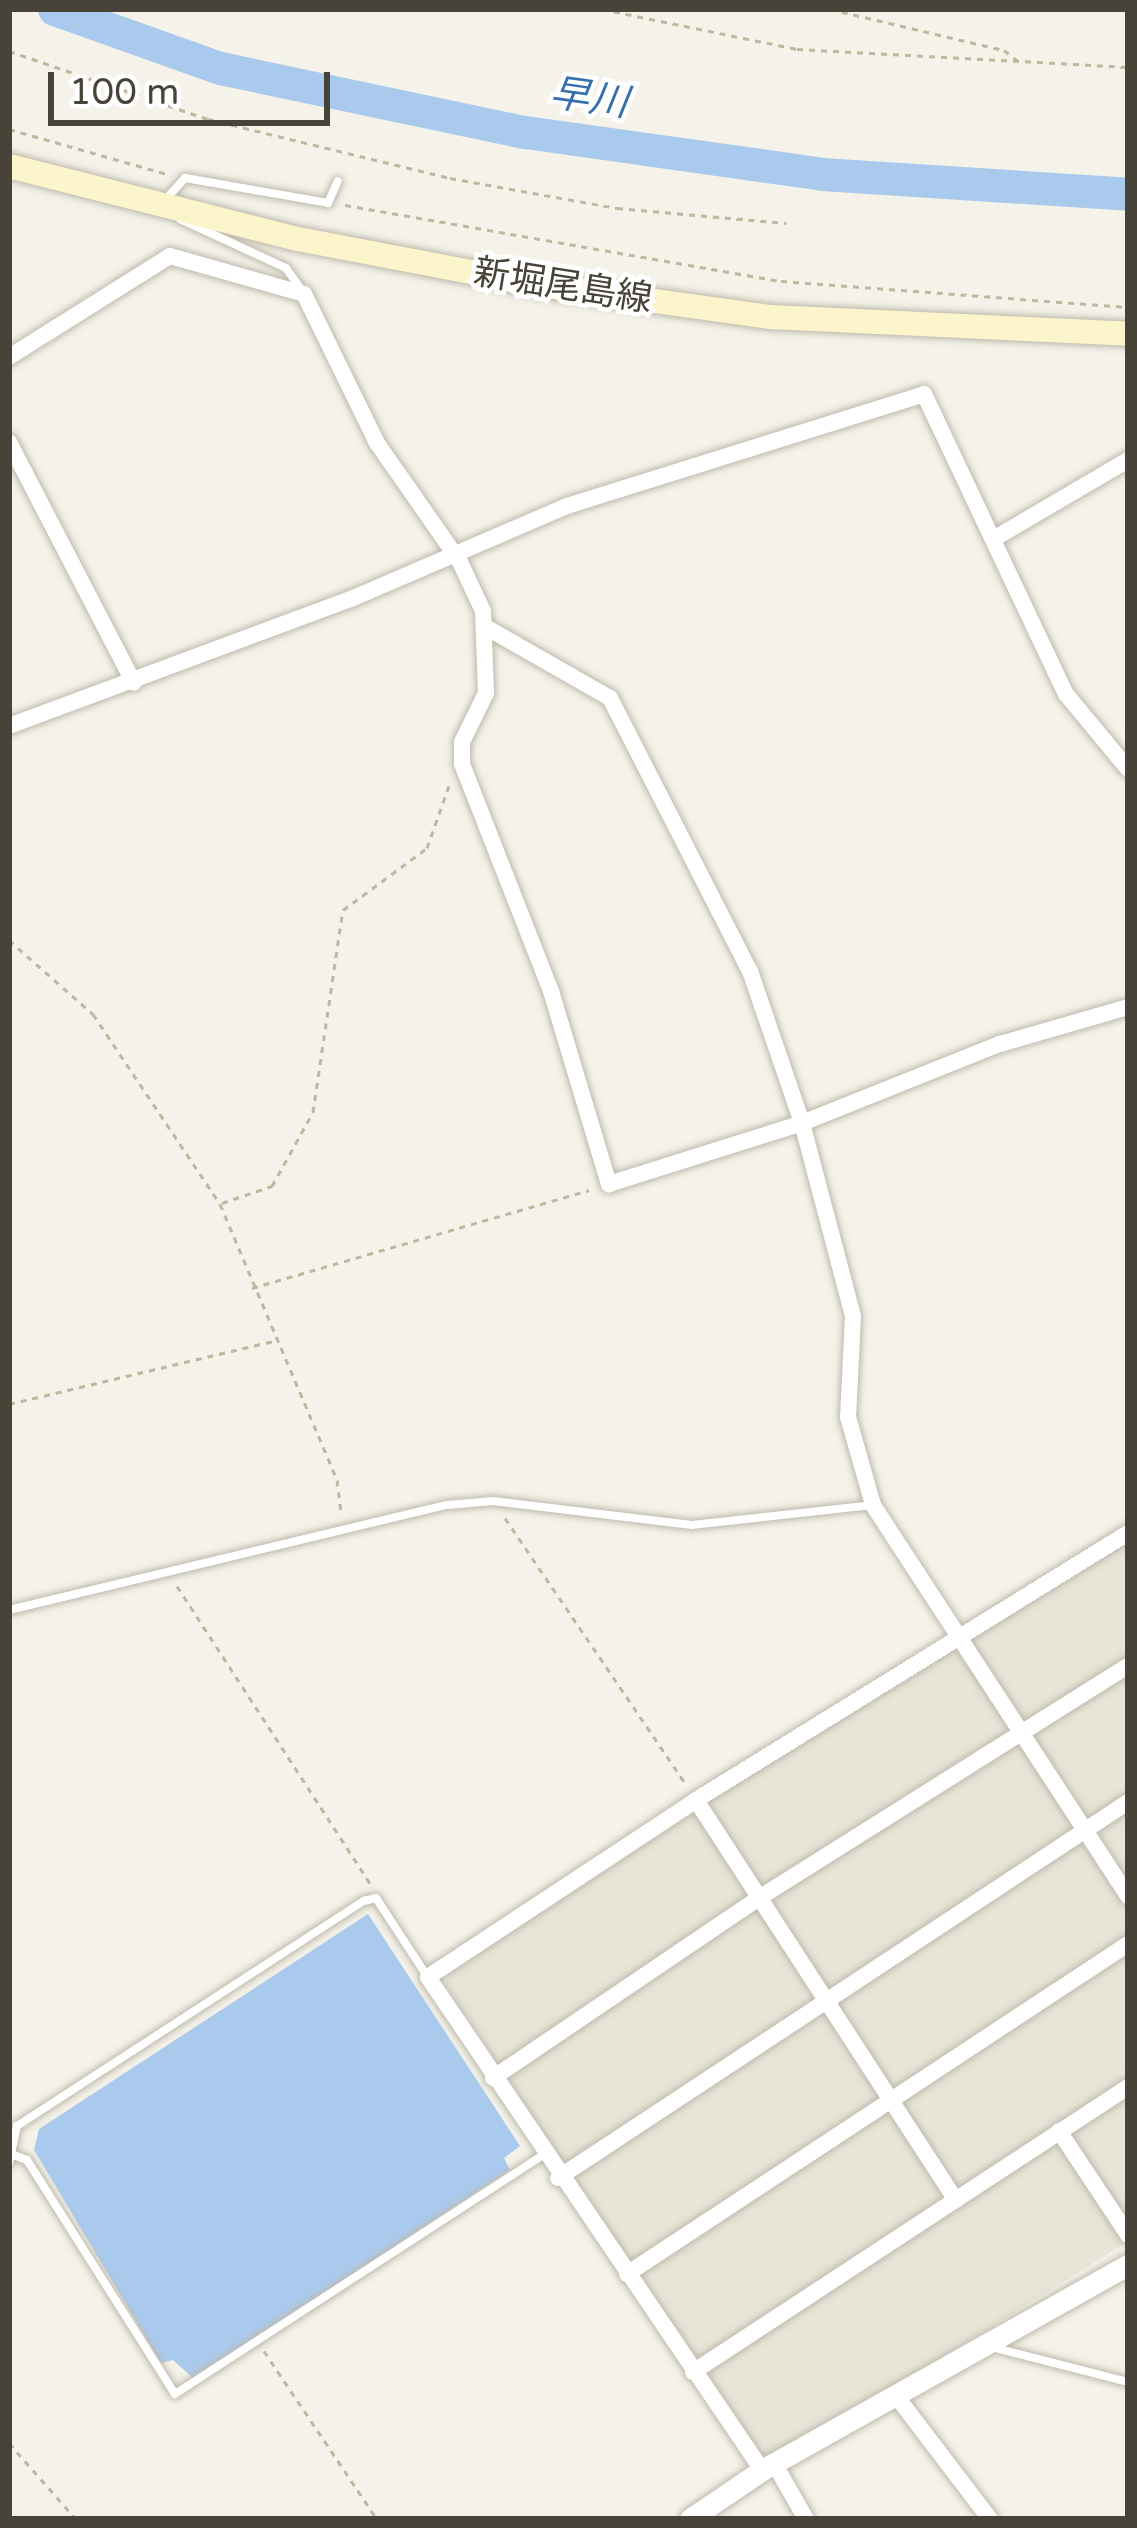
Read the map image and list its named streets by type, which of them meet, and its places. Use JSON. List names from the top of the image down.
{
  "streets": {
    "main road": ["新堀尾島線"]
  },
  "water": ["早川"],
  "scale_bar": "100 m"
}
